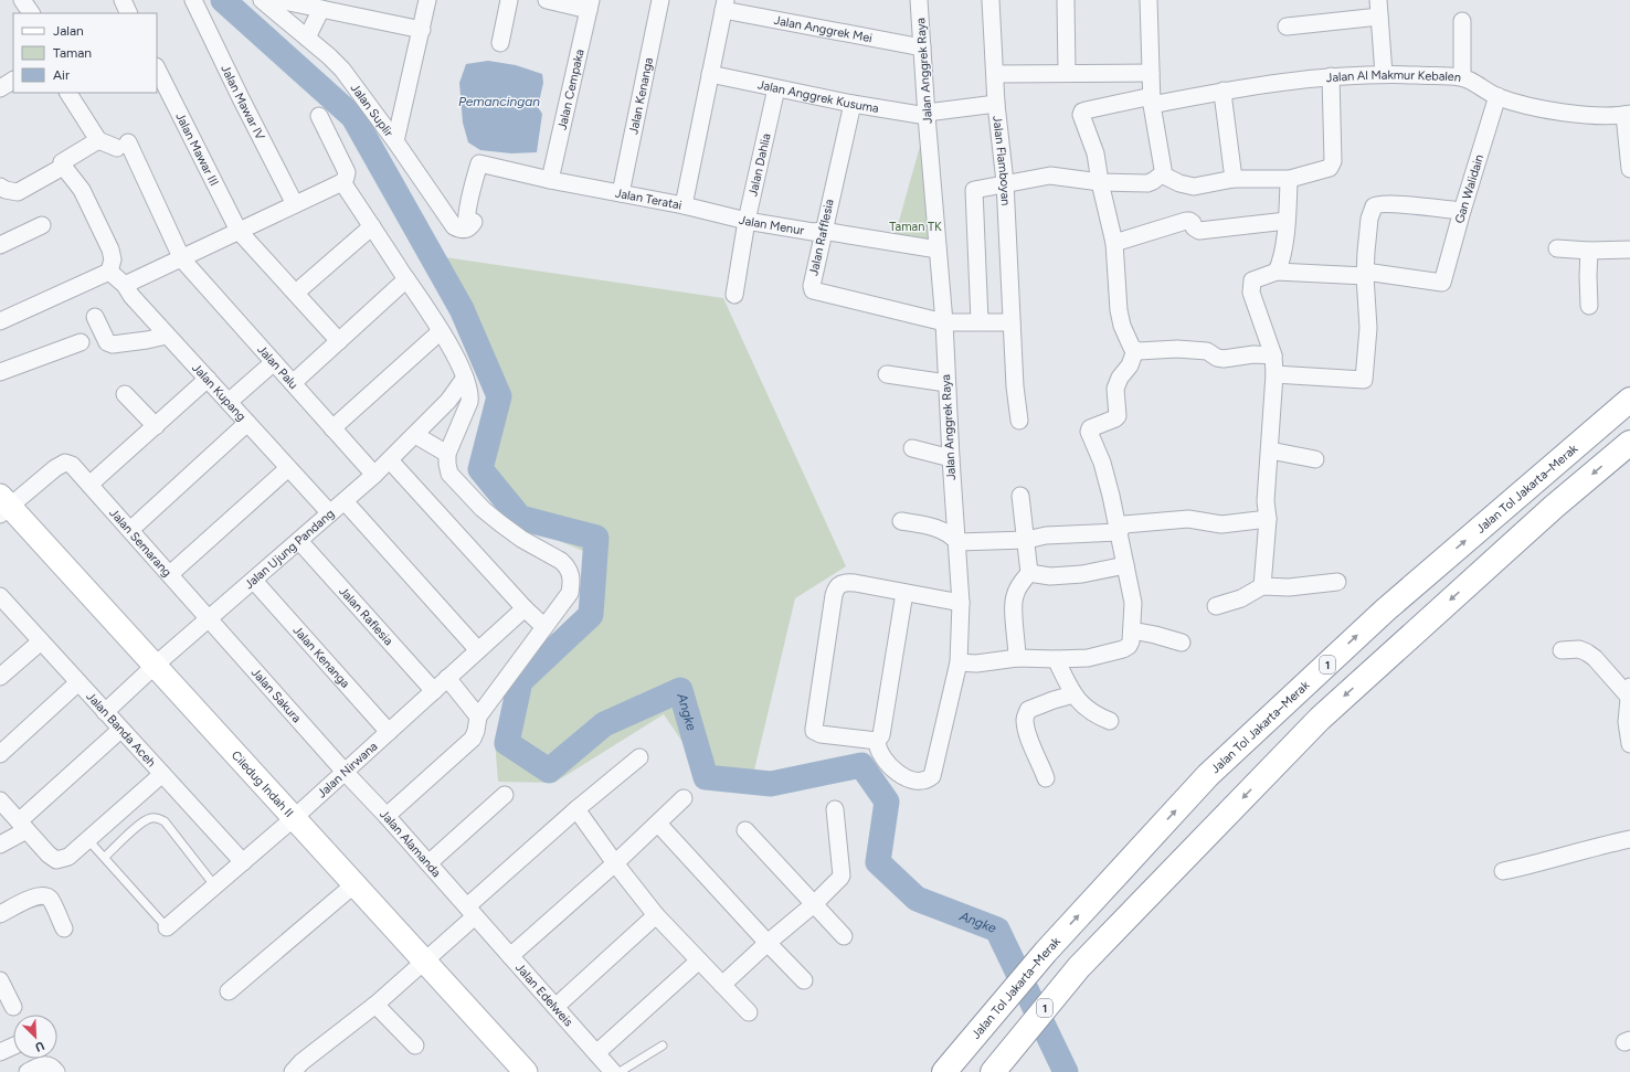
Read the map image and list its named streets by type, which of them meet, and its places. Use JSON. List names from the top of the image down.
{
  "streets": {
    "highway": ["Jalan Tol Jakarta–Merak", "1"],
    "street": [
      "Jalan Anggrek Mei",
      "Jalan Anggrek Raya",
      "Jalan Al Makmur Kebalen",
      "Jalan Cempaka",
      "Jalan Kenanga",
      "Jalan Anggrek Kusuma",
      "Jalan Mawar IV",
      "Jalan Suplir",
      "Jalan Mawar III",
      "Jalan Flamboyan",
      "Jalan Dahlia",
      "Gan Walidain",
      "Jalan Teratai",
      "Jalan Menur",
      "Jalan Rafflesia",
      "Jalan Palu",
      "Jalan Kupang",
      "Jalan Semarang",
      "Jalan Ujung Pandang",
      "Jalan Raflesia",
      "Jalan Sakura",
      "Jalan Banda Aceh",
      "Jalan Nirwana",
      "Ciledug Indah II",
      "Jalan Alamanda",
      "Jalan Edelweis"
    ]
  },
  "crossings": [
    ["Jalan Anggrek Mei", "Jalan Anggrek Raya"],
    ["Jalan Anggrek Mei", "Jalan Teratai"],
    ["Jalan Anggrek Raya", "Jalan Anggrek Kusuma"],
    ["Jalan Anggrek Raya", "Jalan Menur"],
    ["Jalan Anggrek Raya", "Jalan Rafflesia"],
    ["Jalan Al Makmur Kebalen", "Gan Walidain"],
    ["Jalan Cempaka", "Jalan Teratai"],
    ["Jalan Kenanga", "Jalan Teratai"],
    ["Jalan Kenanga", "Jalan Ujung Pandang"],
    ["Jalan Kenanga", "Jalan Nirwana"],
    ["Jalan Anggrek Kusuma", "Jalan Flamboyan"],
    ["Jalan Anggrek Kusuma", "Jalan Dahlia"],
    ["Jalan Anggrek Kusuma", "Jalan Teratai"],
    ["Jalan Anggrek Kusuma", "Jalan Rafflesia"],
    ["Jalan Suplir", "Jalan Teratai"],
    ["Jalan Dahlia", "Jalan Menur"],
    ["Jalan Teratai", "Jalan Menur"],
    ["Jalan Menur", "Jalan Rafflesia"],
    ["Jalan Palu", "Jalan Ujung Pandang"],
    ["Jalan Kupang", "Jalan Ujung Pandang"],
    ["Jalan Semarang", "Jalan Ujung Pandang"],
    ["Jalan Semarang", "Jalan Sakura"],
    ["Jalan Semarang", "Ciledug Indah II"],
    ["Jalan Ujung Pandang", "Jalan Raflesia"],
    ["Jalan Ujung Pandang", "Jalan Sakura"],
    ["Jalan Ujung Pandang", "Jalan Banda Aceh"],
    ["Jalan Ujung Pandang", "Ciledug Indah II"],
    ["Jalan Raflesia", "Jalan Nirwana"],
    ["Jalan Sakura", "Jalan Nirwana"],
    ["Jalan Sakura", "Jalan Alamanda"],
    ["Jalan Banda Aceh", "Jalan Nirwana"],
    ["Jalan Nirwana", "Ciledug Indah II"],
    ["Jalan Nirwana", "Jalan Alamanda"],
    ["Jalan Alamanda", "Jalan Edelweis"]
  ],
  "water": ["Pemancingan", "Angke"],
  "parks": ["Taman TK"],
  "legend": ["Jalan", "Taman", "Air"],
  "north": "bottom right"
}
